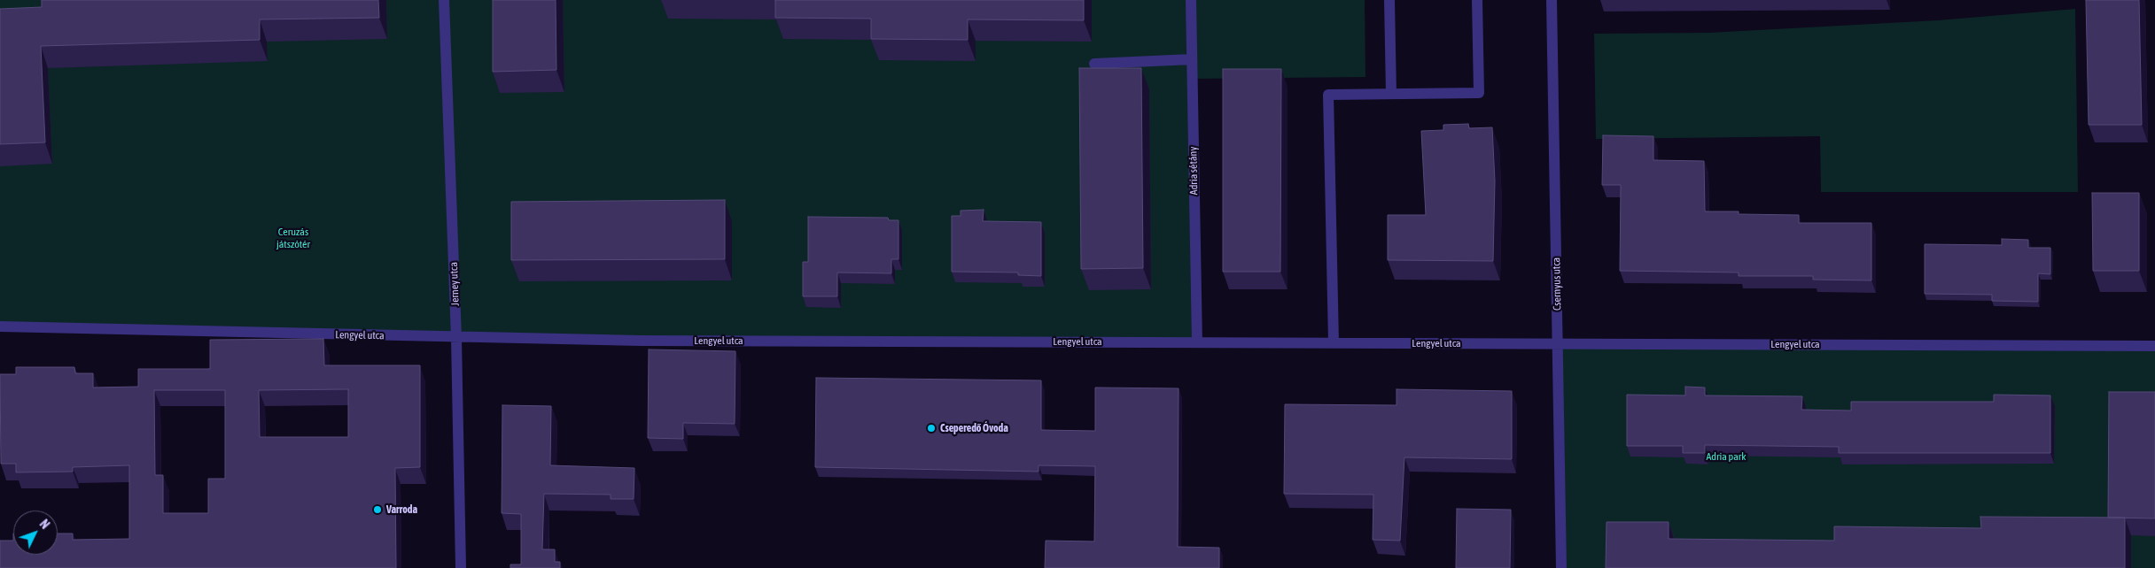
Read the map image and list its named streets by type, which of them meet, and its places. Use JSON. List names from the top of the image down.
{
  "streets": {
    "street": [
      "Adria sétány",
      "Jerney utca",
      "Csernyus utca",
      "Lengyel utca"
    ]
  },
  "crossings": [
    ["Adria sétány", "Lengyel utca"],
    ["Jerney utca", "Lengyel utca"],
    ["Csernyus utca", "Lengyel utca"]
  ],
  "parks": ["Ceruzás játszótér", "Adria park"],
  "places": ["Cseperedő Óvoda", "Varroda"],
  "north": "top right"
}
